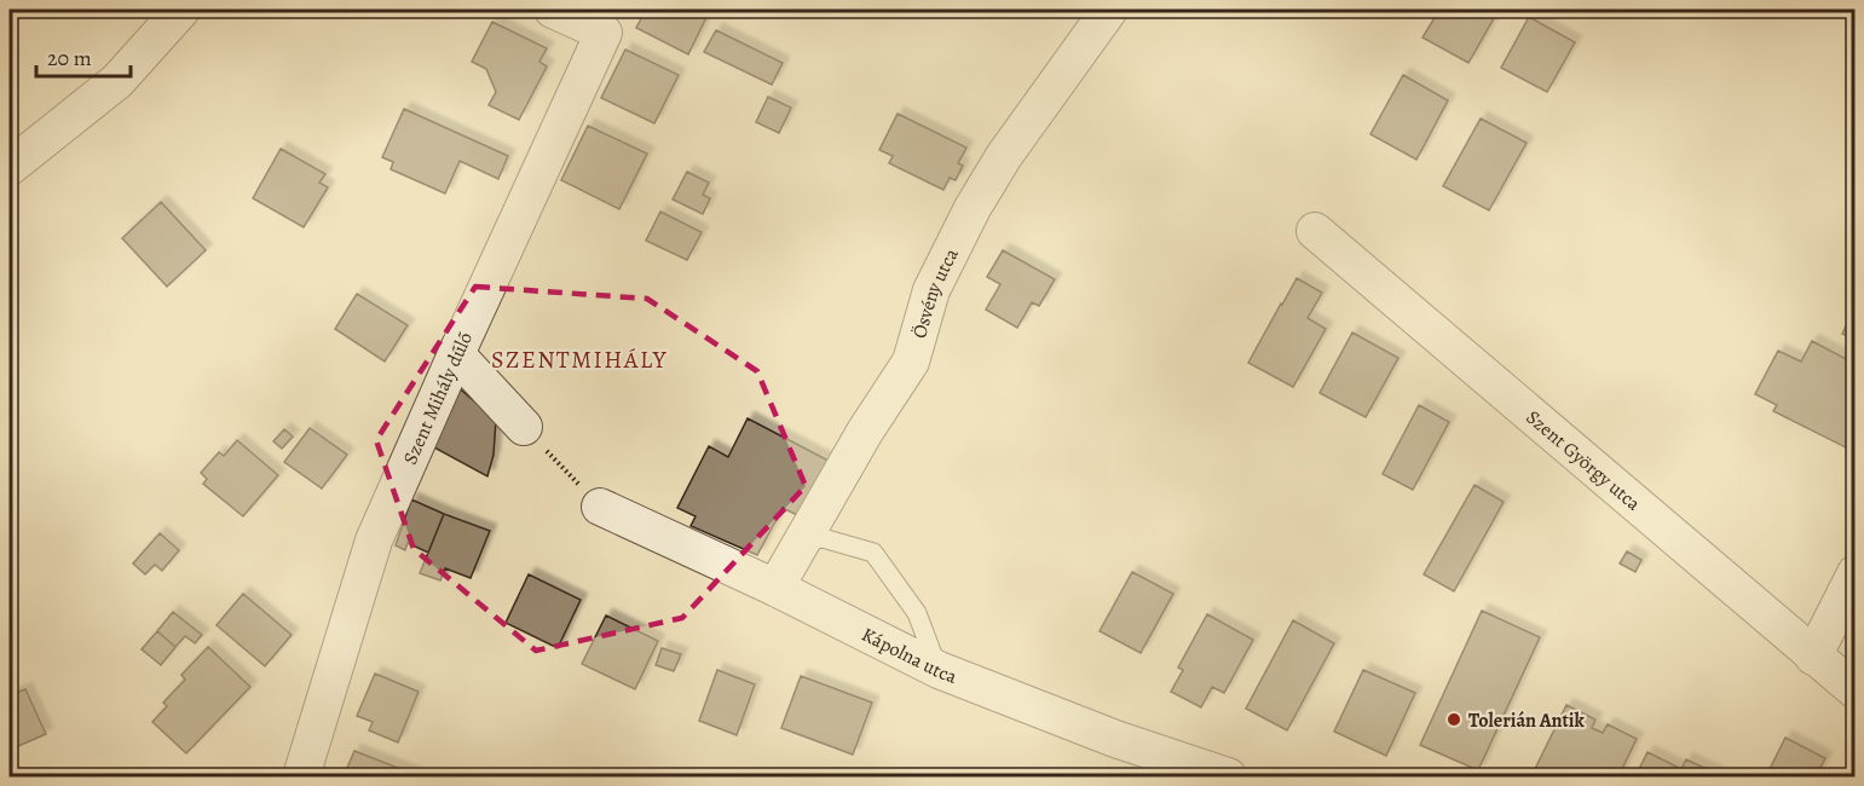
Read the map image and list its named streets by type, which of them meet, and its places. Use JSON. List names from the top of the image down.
{
  "streets": {
    "street": [
      "Ösvény utca",
      "Szent Mihály dűlő",
      "Szent György utca",
      "Kápolna utca"
    ]
  },
  "crossings": [
    ["Ösvény utca", "Kápolna utca"]
  ],
  "districts": ["SZENTMIHÁLY"],
  "places": ["Tolerián Antik"],
  "scale_bar": "20 m"
}
